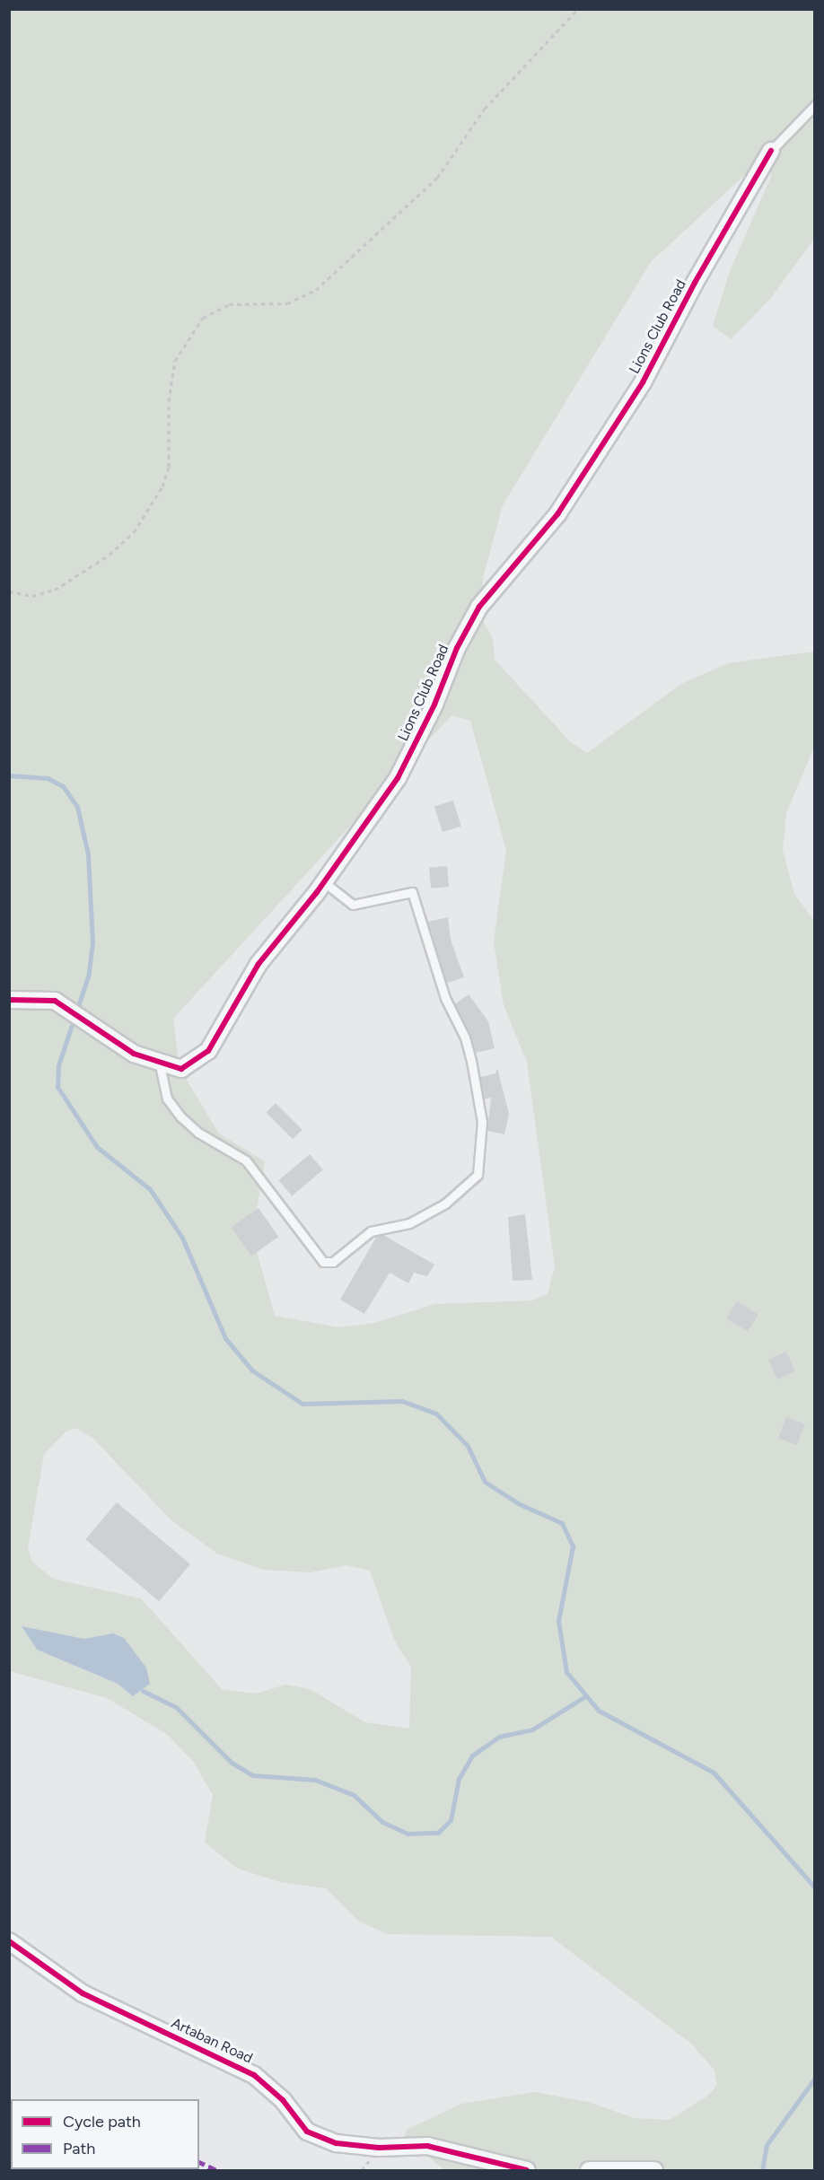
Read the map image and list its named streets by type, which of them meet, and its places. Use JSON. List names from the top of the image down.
{
  "streets": {
    "street": ["Lions Club Road", "Artaban Road"]
  },
  "legend": ["Cycle path", "Path"]
}
